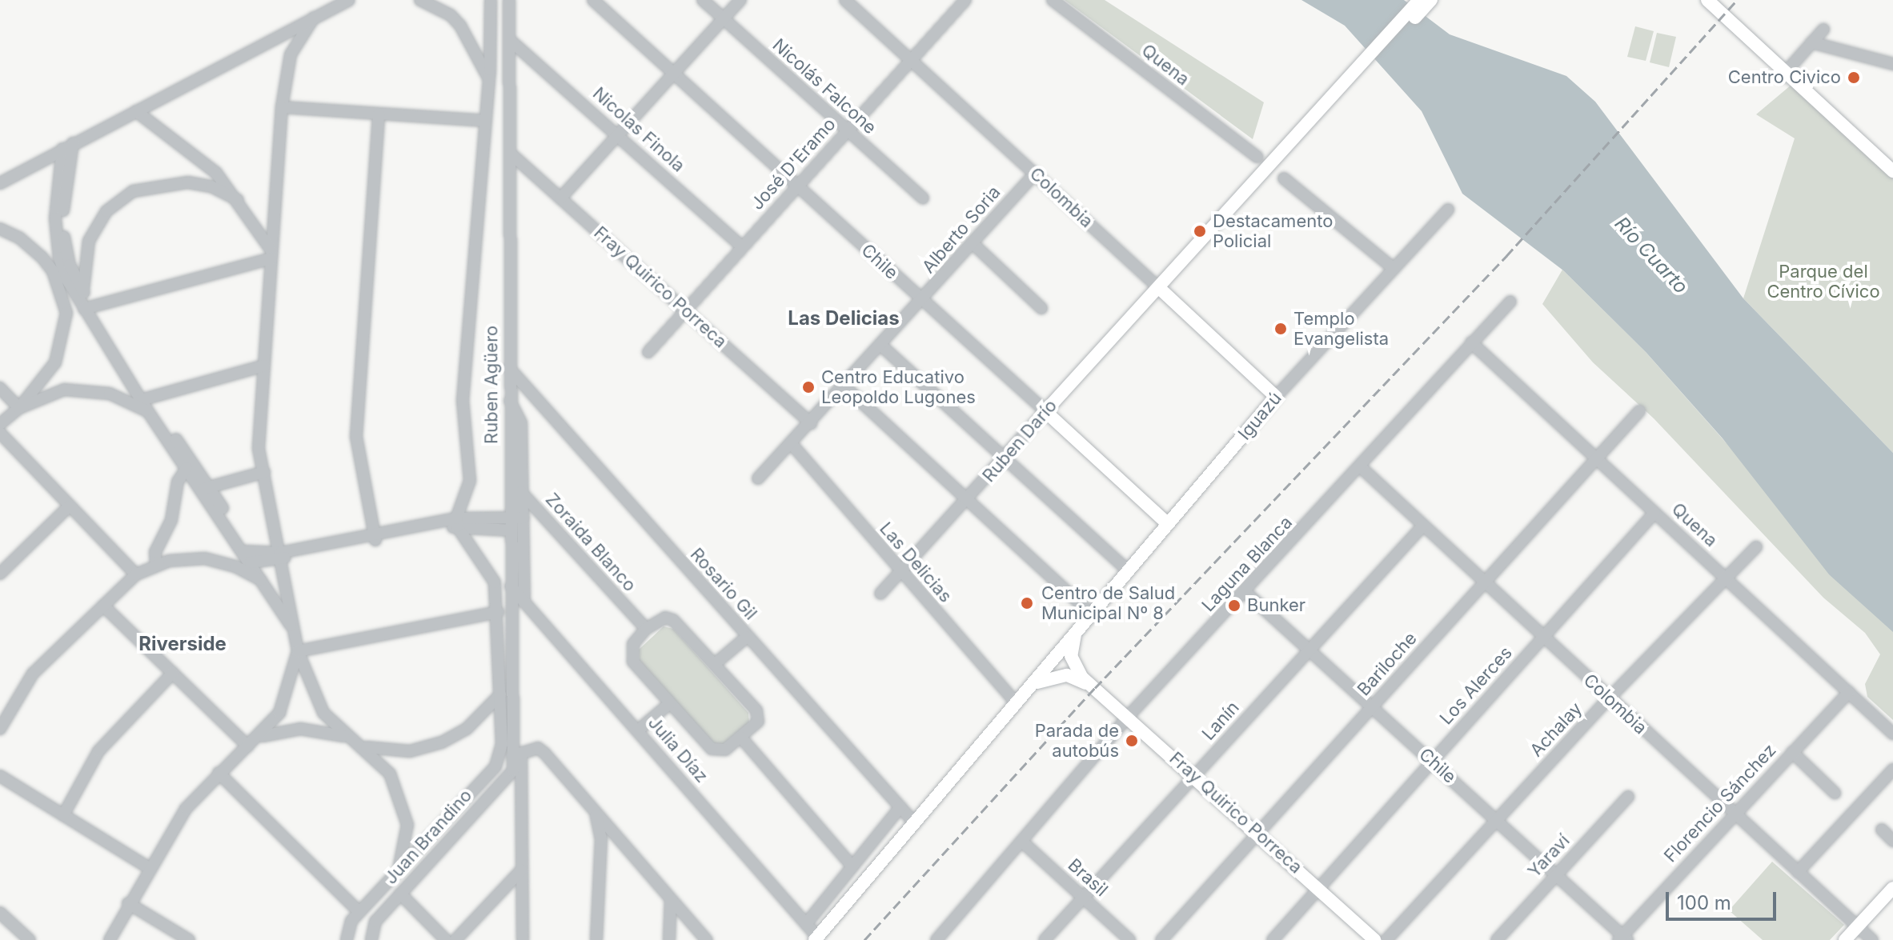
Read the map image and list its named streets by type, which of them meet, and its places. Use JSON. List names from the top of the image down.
{
  "streets": {
    "main road": [
      "Colombia",
      "Chile",
      "Fray Quirico Porreca",
      "Iguazú",
      "Ruben Darío"
    ],
    "street": [
      "Quena",
      "Nicolás Falcone",
      "Nicolas Finola",
      "José D'Eramo",
      "Alberto Soria",
      "Ruben Agüero",
      "Zoraida Blanco",
      "Las Delicias",
      "Laguna Blanca",
      "Rosario Gil",
      "Bariloche",
      "Los Alerces",
      "Lanín",
      "Achalay",
      "Julia Díaz",
      "Florencio Sánchez",
      "Juan Brandino",
      "Yaraví",
      "Brasil"
    ]
  },
  "crossings": [
    ["Quena", "Laguna Blanca"],
    ["Quena", "Bariloche"],
    ["Quena", "Los Alerces"],
    ["Quena", "Achalay"],
    ["Quena", "Florencio Sánchez"],
    ["Nicolás Falcone", "José D'Eramo"],
    ["Nicolas Finola", "José D'Eramo"],
    ["Nicolas Finola", "Ruben Agüero"],
    ["José D'Eramo", "Colombia"],
    ["José D'Eramo", "Chile"],
    ["José D'Eramo", "Fray Quirico Porreca"],
    ["Colombia", "Alberto Soria"],
    ["Colombia", "Iguazú"],
    ["Colombia", "Ruben Darío"],
    ["Colombia", "Laguna Blanca"],
    ["Colombia", "Bariloche"],
    ["Colombia", "Los Alerces"],
    ["Colombia", "Lanín"],
    ["Colombia", "Achalay"],
    ["Colombia", "Florencio Sánchez"],
    ["Alberto Soria", "Chile"],
    ["Alberto Soria", "Fray Quirico Porreca"],
    ["Alberto Soria", "Las Delicias"],
    ["Chile", "Iguazú"],
    ["Chile", "Ruben Darío"],
    ["Chile", "Laguna Blanca"],
    ["Chile", "Bariloche"],
    ["Chile", "Los Alerces"],
    ["Chile", "Lanín"],
    ["Chile", "Achalay"],
    ["Chile", "Florencio Sánchez"],
    ["Chile", "Yaraví"],
    ["Fray Quirico Porreca", "Ruben Agüero"],
    ["Fray Quirico Porreca", "Iguazú"],
    ["Fray Quirico Porreca", "Laguna Blanca"],
    ["Fray Quirico Porreca", "Bariloche"],
    ["Fray Quirico Porreca", "Los Alerces"],
    ["Fray Quirico Porreca", "Lanín"],
    ["Ruben Agüero", "Zoraida Blanco"],
    ["Ruben Agüero", "Rosario Gil"],
    ["Ruben Agüero", "Julia Díaz"],
    ["Ruben Agüero", "Juan Brandino"],
    ["Ruben Darío", "Las Delicias"],
    ["Laguna Blanca", "Brasil"],
    ["Lanín", "Brasil"]
  ],
  "districts": ["Las Delicias", "Riverside"],
  "water": ["Río Cuarto"],
  "parks": ["Parque del Centro Cívico"],
  "places": [
    "Centro Civico",
    "Destacamento Policial",
    "Templo Evangelista",
    "Centro Educativo Leopoldo Lugones",
    "Centro de Salud Municipal Nº 8",
    "Bunker",
    "Parada de autobús"
  ],
  "scale_bar": "100 m"
}
